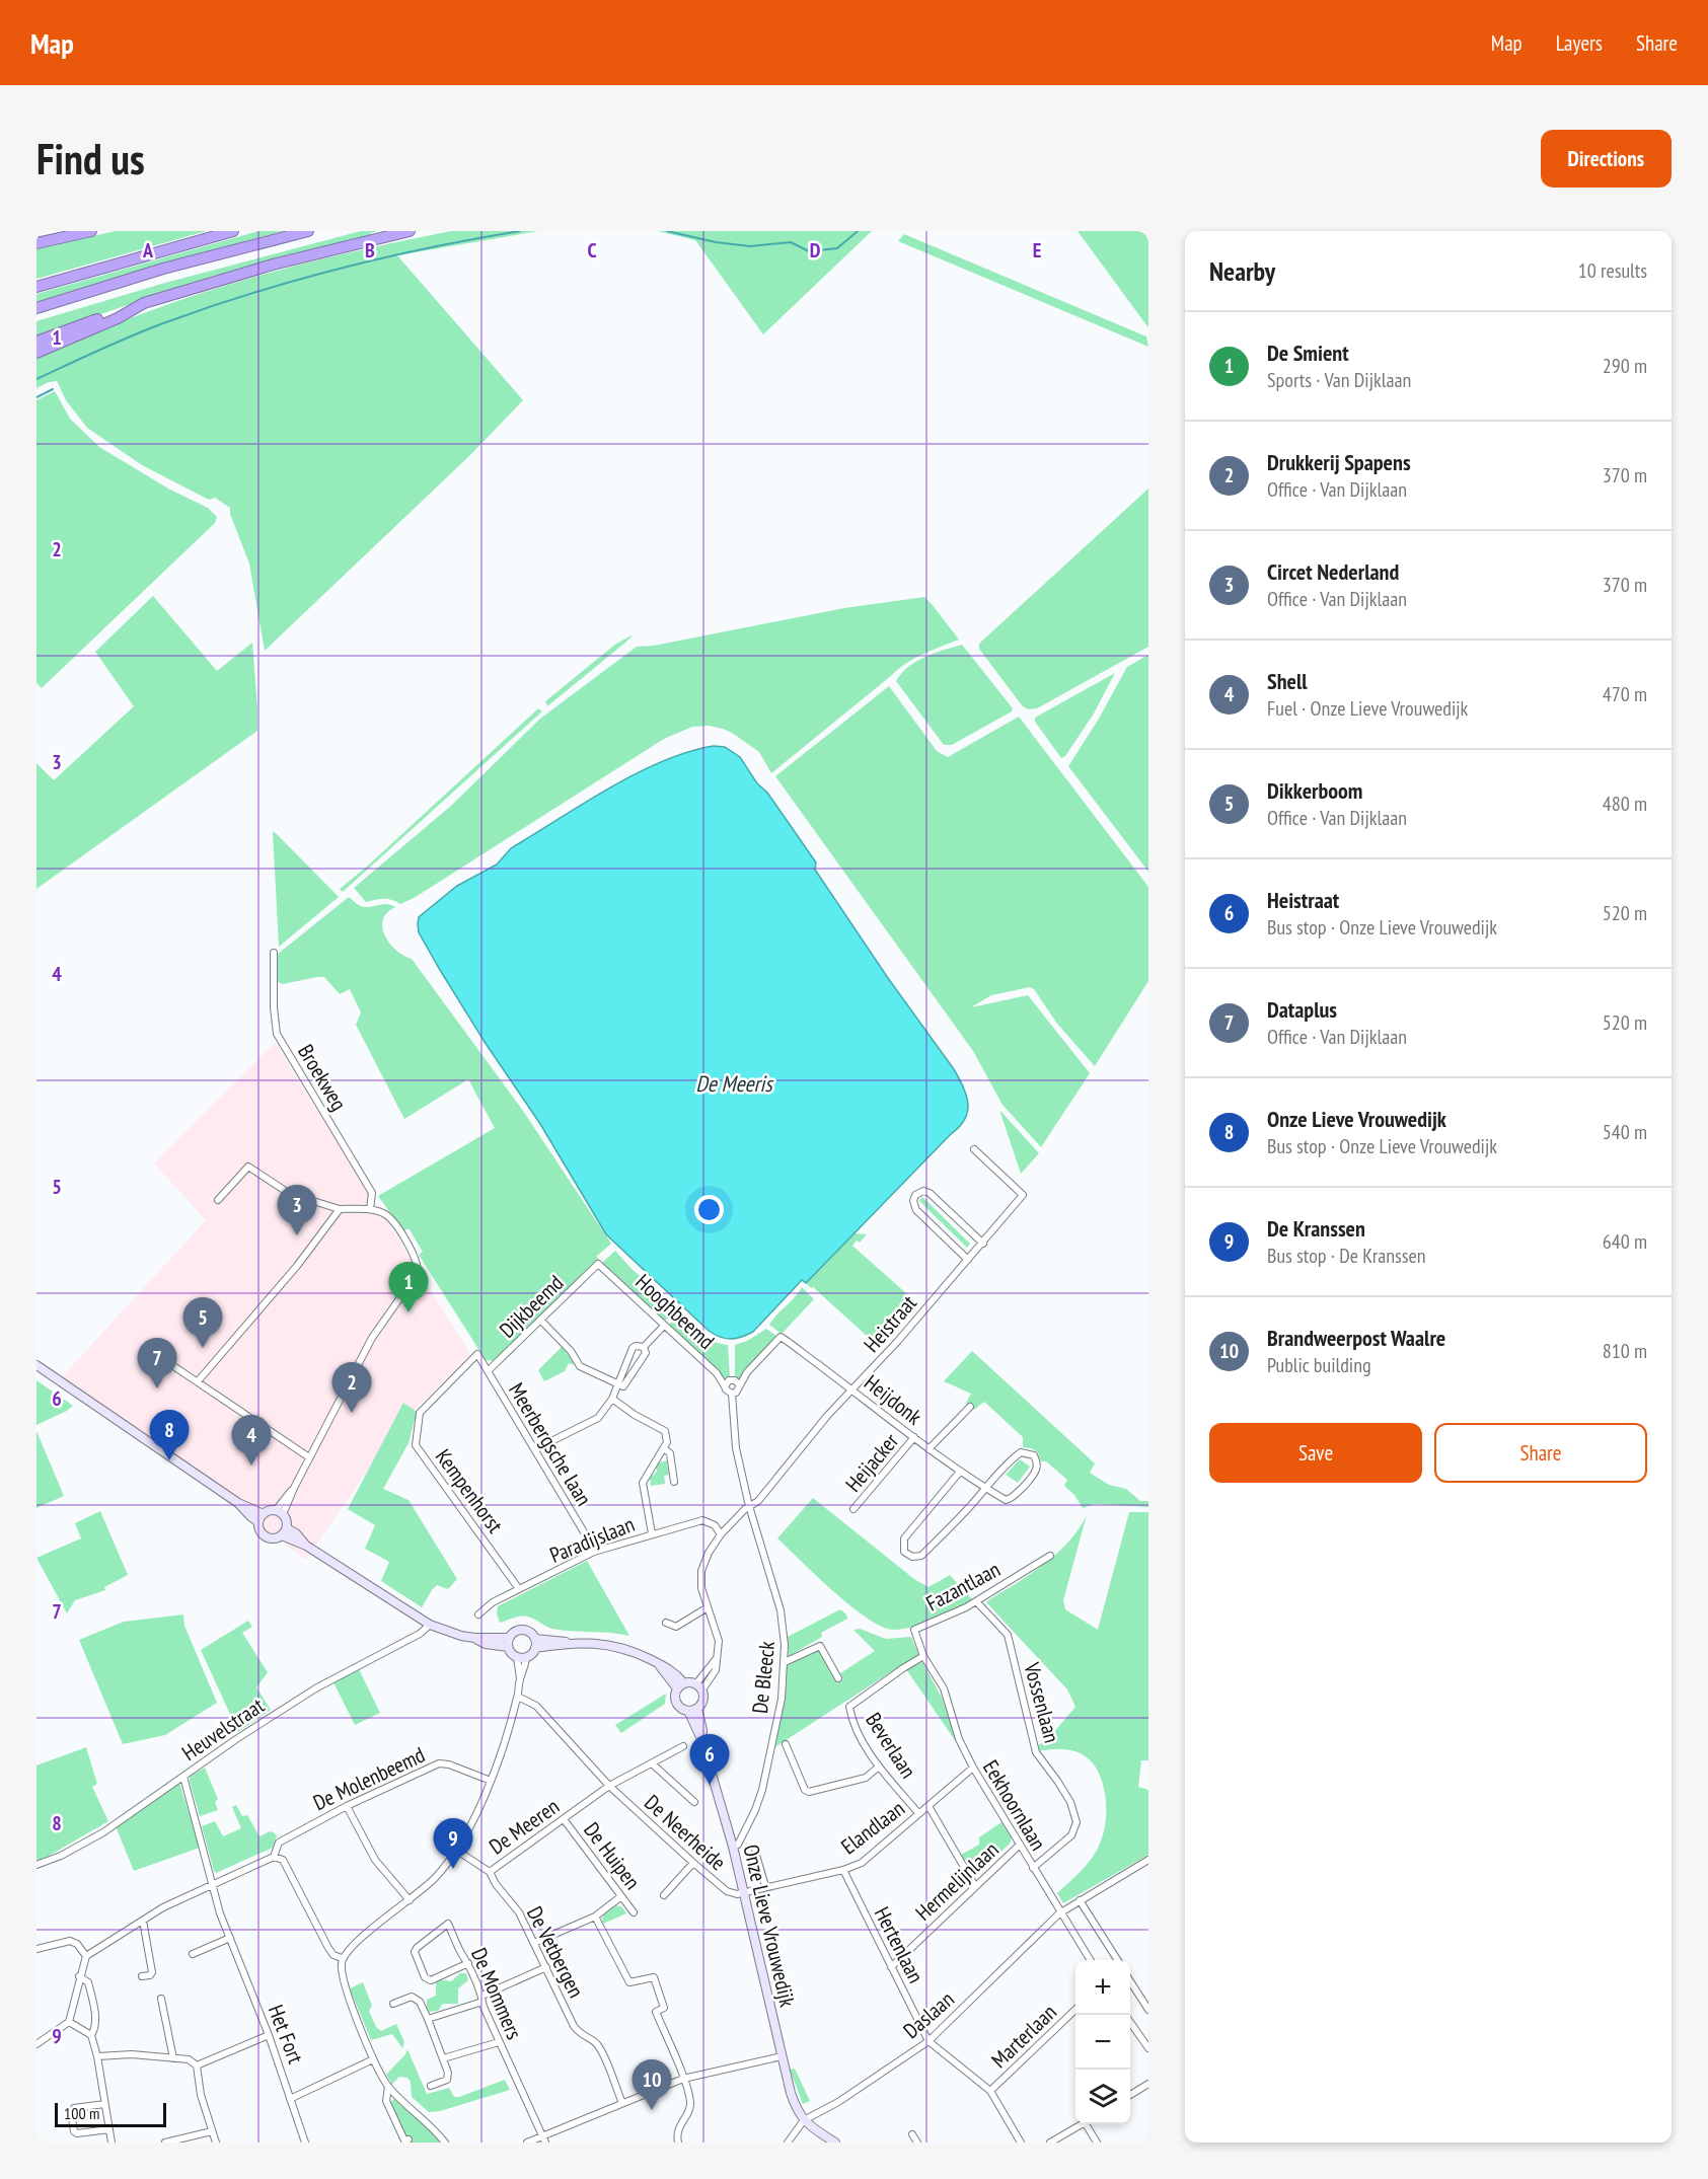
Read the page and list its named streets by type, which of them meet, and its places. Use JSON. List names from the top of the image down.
{
  "streets": {
    "main road": ["Onze Lieve Vrouwedijk"],
    "street": [
      "Broekweg",
      "Dijkbeemd",
      "Hooghbeemd",
      "Heistraat",
      "Heijdonk",
      "Meerbergsche laan",
      "Heijacker",
      "Kempenhorst",
      "Paradijslaan",
      "Fazantlaan",
      "De Bleeck",
      "Vossenlaan",
      "Heuvelstraat",
      "Beverlaan",
      "De Molenbeemd",
      "Eekhoornlaan",
      "De Meeren",
      "Elandlaan",
      "De Neerheide",
      "De Huipen",
      "Hermelijnlaan",
      "Hertenlaan",
      "De Vetbergen",
      "De Mommers",
      "Daslaan",
      "Het Fort",
      "Marterlaan"
    ]
  },
  "crossings": [
    ["Dijkbeemd", "Hooghbeemd"],
    ["Dijkbeemd", "Meerbergsche laan"],
    ["Hooghbeemd", "Heijdonk"],
    ["Heistraat", "Heijdonk"],
    ["Heistraat", "Paradijslaan"],
    ["Heistraat", "De Bleeck"],
    ["Heistraat", "Onze Lieve Vrouwedijk"],
    ["Heijdonk", "Heijacker"],
    ["Meerbergsche laan", "Kempenhorst"],
    ["Meerbergsche laan", "Paradijslaan"],
    ["Kempenhorst", "Paradijslaan"],
    ["Fazantlaan", "Vossenlaan"],
    ["Fazantlaan", "Beverlaan"],
    ["Fazantlaan", "Eekhoornlaan"],
    ["De Bleeck", "Onze Lieve Vrouwedijk"],
    ["Vossenlaan", "Eekhoornlaan"],
    ["Heuvelstraat", "Het Fort"],
    ["Beverlaan", "Eekhoornlaan"],
    ["Beverlaan", "Elandlaan"],
    ["Eekhoornlaan", "Elandlaan"],
    ["Eekhoornlaan", "Hermelijnlaan"],
    ["Eekhoornlaan", "Daslaan"],
    ["De Meeren", "De Neerheide"],
    ["De Meeren", "De Huipen"],
    ["De Meeren", "De Vetbergen"],
    ["Elandlaan", "De Neerheide"],
    ["Elandlaan", "Onze Lieve Vrouwedijk"],
    ["Elandlaan", "Hertenlaan"],
    ["De Neerheide", "Onze Lieve Vrouwedijk"],
    ["Hermelijnlaan", "Hertenlaan"],
    ["Onze Lieve Vrouwedijk", "Daslaan"],
    ["Hertenlaan", "Daslaan"],
    ["Hertenlaan", "Marterlaan"]
  ],
  "water": ["De Meeris"],
  "scale_bar": "100 m",
  "page": {
    "header": "Map",
    "nav": ["Map", "Layers", "Share"],
    "buttons": [
      "Directions",
      ["Save", "Share"]
    ],
    "title": "Find us",
    "heading": ["Nearby", "10 results"],
    "list": [
      {
        "mark": "1",
        "name": "De Smient",
        "note": "Sports · Van Dijklaan",
        "value": "290 m"
      },
      {
        "mark": "2",
        "name": "Drukkerij Spapens",
        "note": "Office · Van Dijklaan",
        "value": "370 m"
      },
      {
        "mark": "3",
        "name": "Circet Nederland",
        "note": "Office · Van Dijklaan",
        "value": "370 m"
      },
      {
        "mark": "4",
        "name": "Shell",
        "note": "Fuel · Onze Lieve Vrouwedijk",
        "value": "470 m"
      },
      {
        "mark": "5",
        "name": "Dikkerboom",
        "note": "Office · Van Dijklaan",
        "value": "480 m"
      },
      {
        "mark": "6",
        "name": "Heistraat",
        "note": "Bus stop · Onze Lieve Vrouwedijk",
        "value": "520 m"
      },
      {
        "mark": "7",
        "name": "Dataplus",
        "note": "Office · Van Dijklaan",
        "value": "520 m"
      },
      {
        "mark": "8",
        "name": "Onze Lieve Vrouwedijk",
        "note": "Bus stop · Onze Lieve Vrouwedijk",
        "value": "540 m"
      },
      {
        "mark": "9",
        "name": "De Kranssen",
        "note": "Bus stop · De Kranssen",
        "value": "640 m"
      },
      {
        "mark": "10",
        "name": "Brandweerpost Waalre",
        "note": "Public building",
        "value": "810 m"
      }
    ],
    "pins": [
      "3",
      "1",
      "5",
      "7",
      "2",
      "8",
      "4",
      "6",
      "9",
      "10"
    ],
    "map_buttons": ["+", "−"],
    "scale": "100 m"
  },
  "grid": {
    "columns": [
      "A",
      "B",
      "C",
      "D",
      "E"
    ],
    "rows": [
      "1",
      "2",
      "3",
      "4",
      "5",
      "6",
      "7",
      "8",
      "9"
    ]
  }
}
